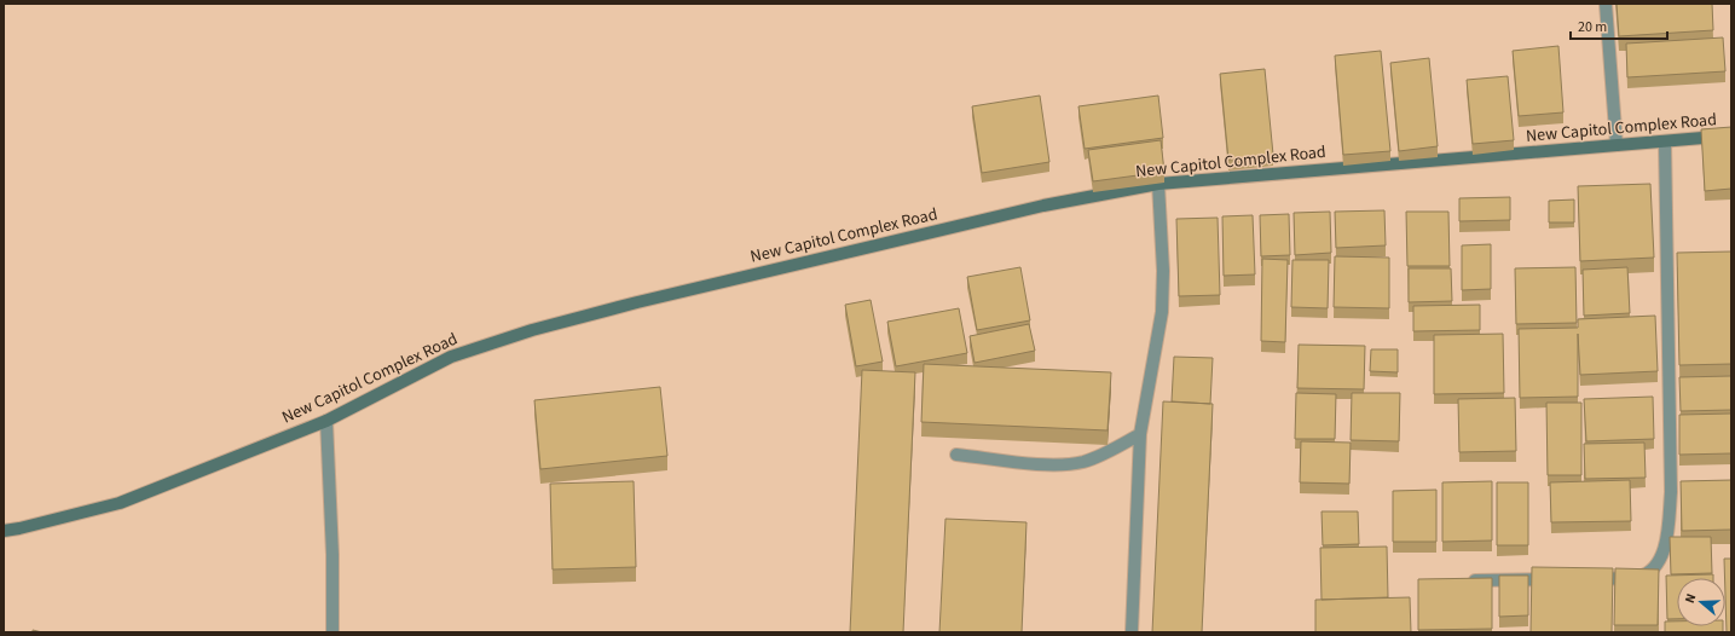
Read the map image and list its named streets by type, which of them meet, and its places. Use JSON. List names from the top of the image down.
{
  "streets": {
    "main road": ["New Capitol Complex Road"]
  },
  "scale_bar": "20 m",
  "north": "left"
}
